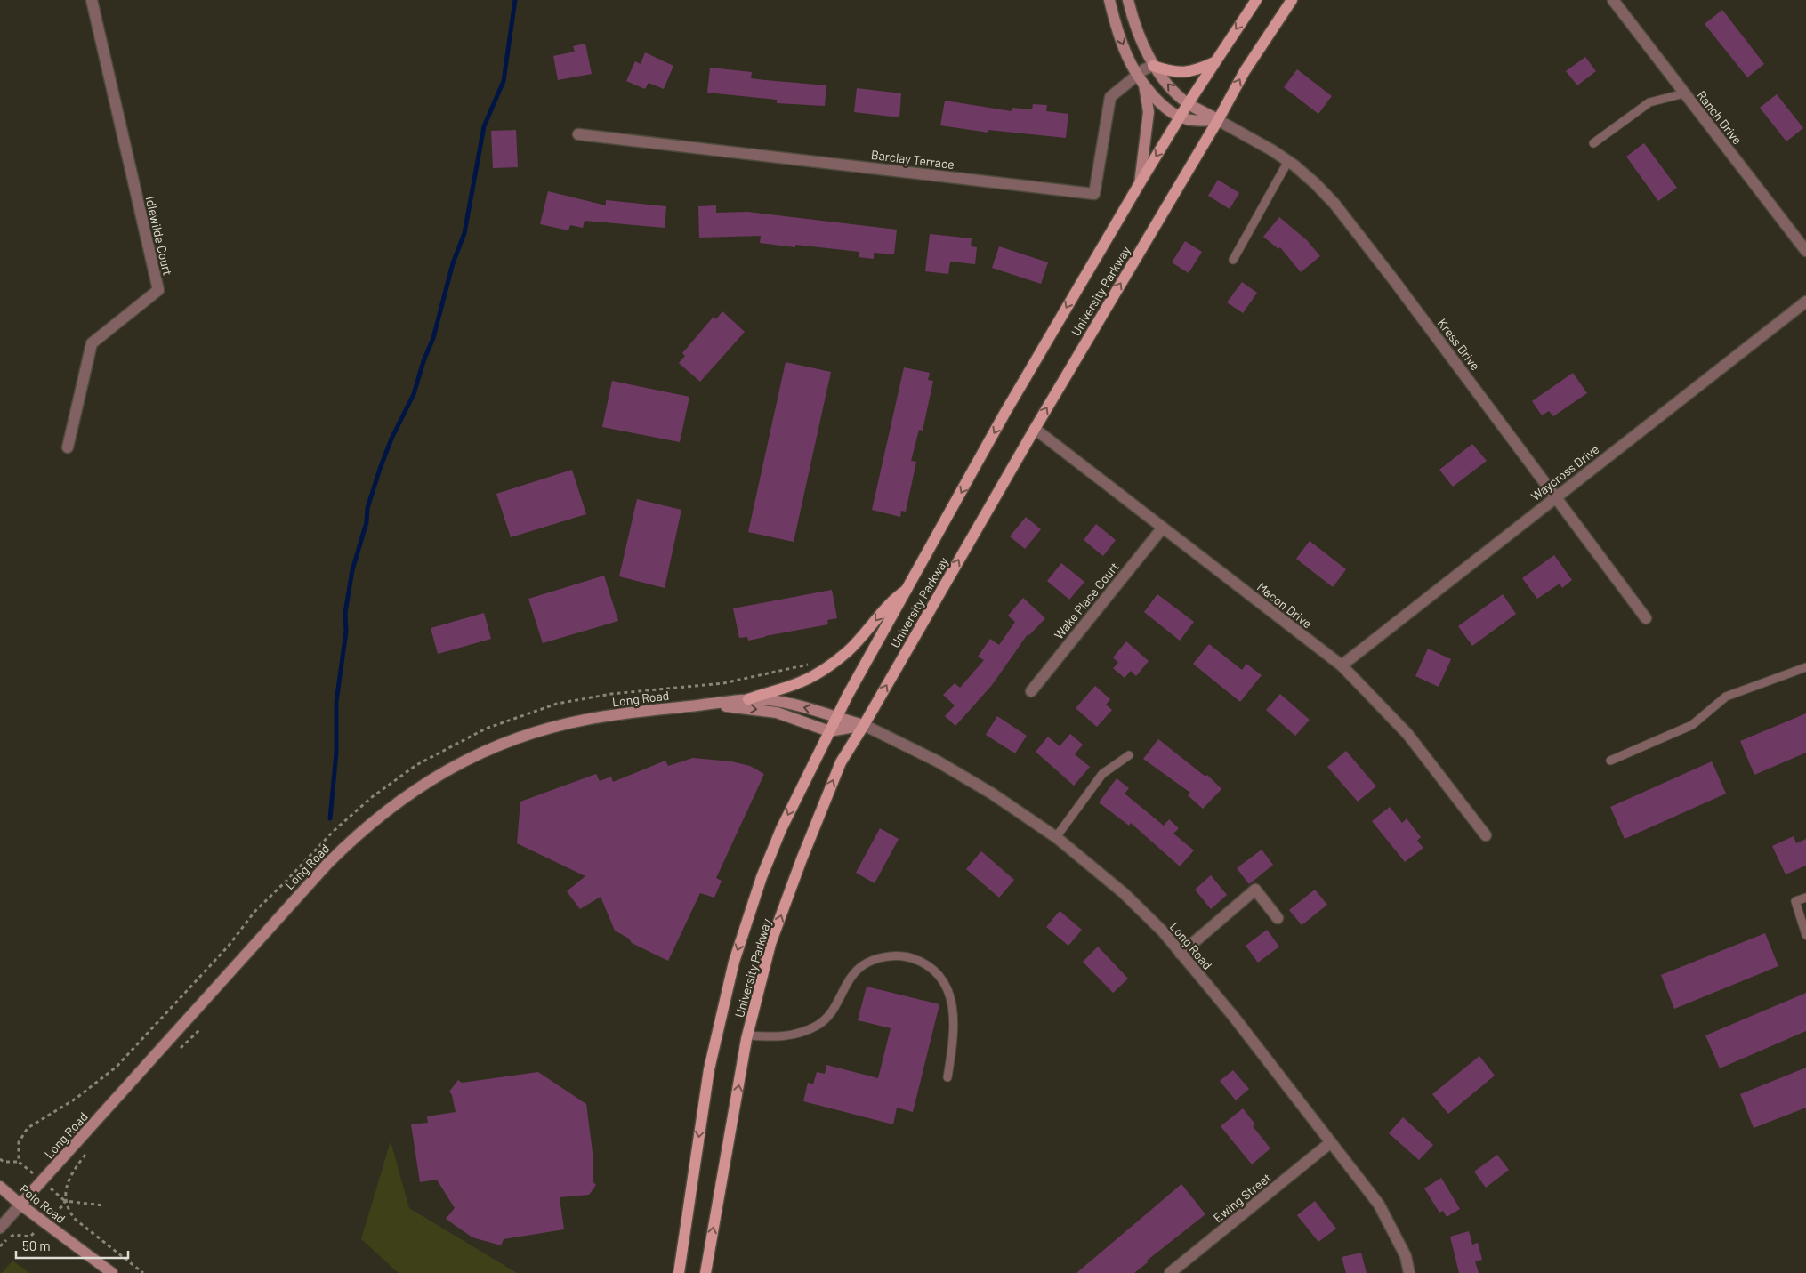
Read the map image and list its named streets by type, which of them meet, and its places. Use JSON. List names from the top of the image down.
{
  "streets": {
    "main road": ["University Parkway", "Long Road", "Polo Road"],
    "street": [
      "Ranch Drive",
      "Barclay Terrace",
      "Idlewilde Court",
      "Kress Drive",
      "Waycross Drive",
      "Wake Place Court",
      "Macon Drive",
      "Ewing Street"
    ]
  },
  "crossings": [
    ["University Parkway", "Kress Drive"],
    ["University Parkway", "Macon Drive"],
    ["University Parkway", "Long Road"],
    ["Kress Drive", "Waycross Drive"],
    ["Waycross Drive", "Macon Drive"],
    ["Wake Place Court", "Macon Drive"],
    ["Long Road", "Ewing Street"],
    ["Long Road", "Polo Road"]
  ],
  "scale_bar": "50 m"
}
